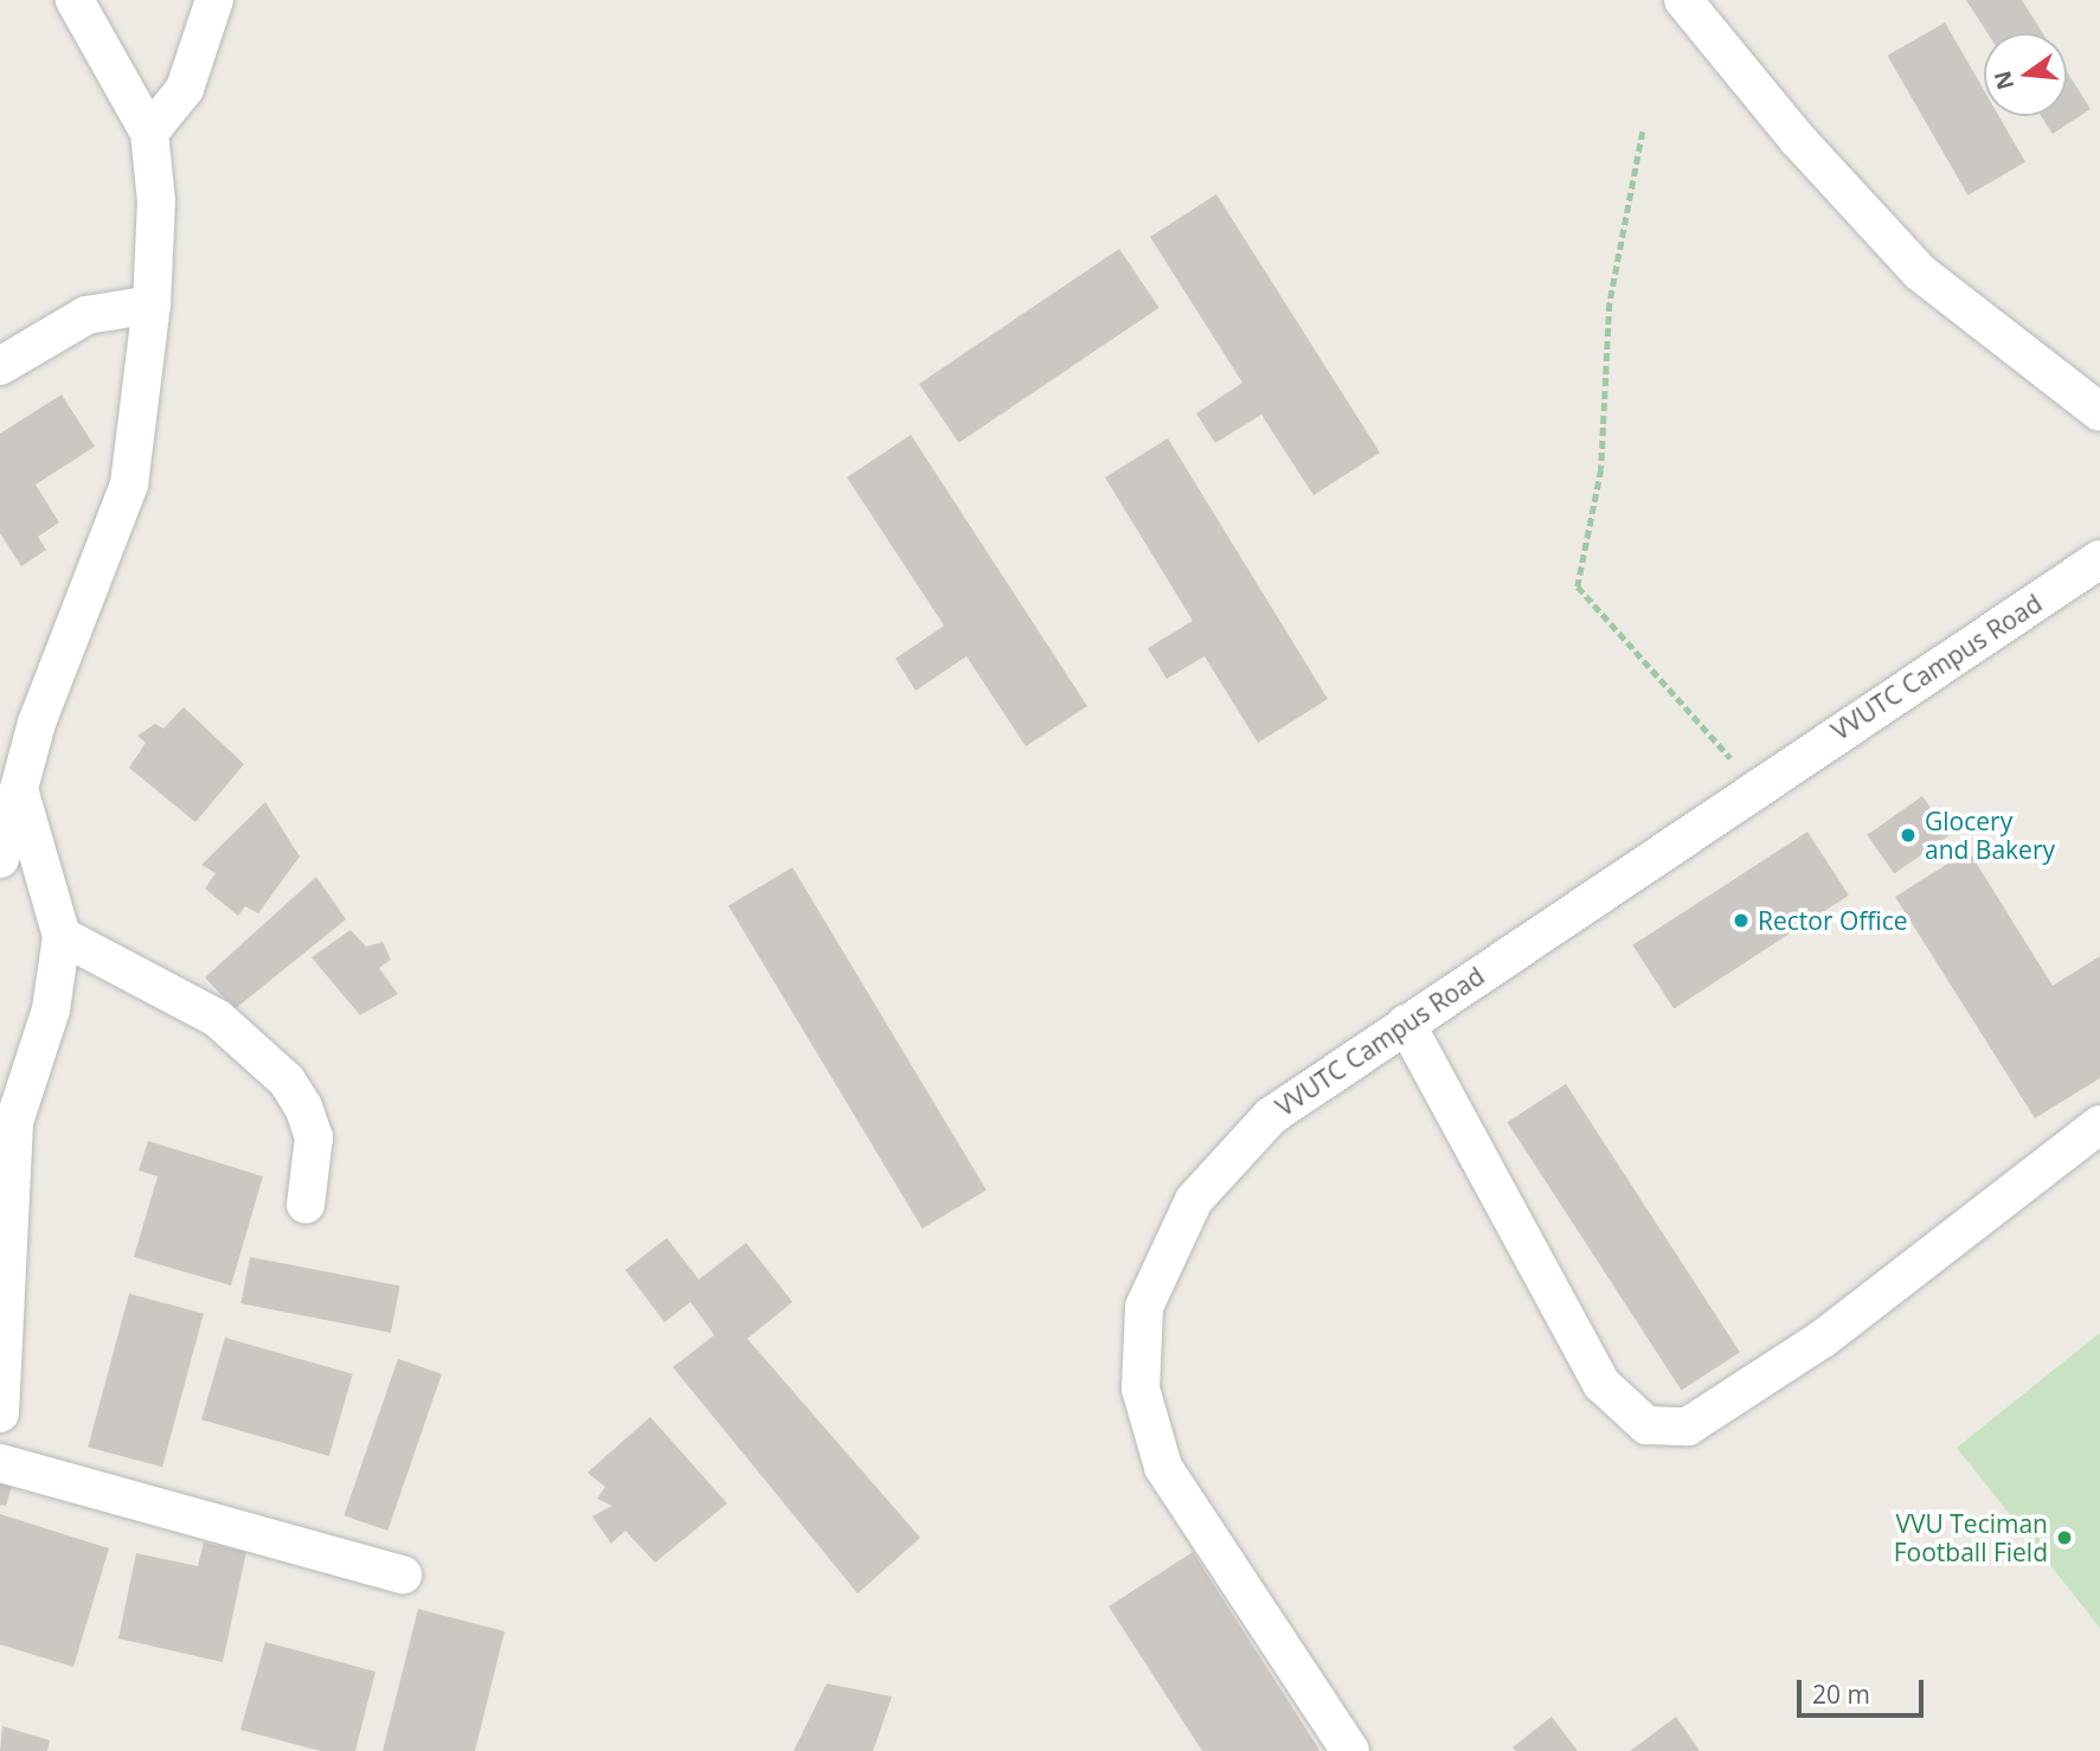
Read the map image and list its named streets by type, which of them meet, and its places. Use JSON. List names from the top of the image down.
{
  "streets": {
    "street": ["VVUTC Campus Road"]
  },
  "places": ["Glocery and Bakery", "Rector Office", "VVU Teciman Football Field"],
  "scale_bar": "20 m",
  "north": "left"
}
